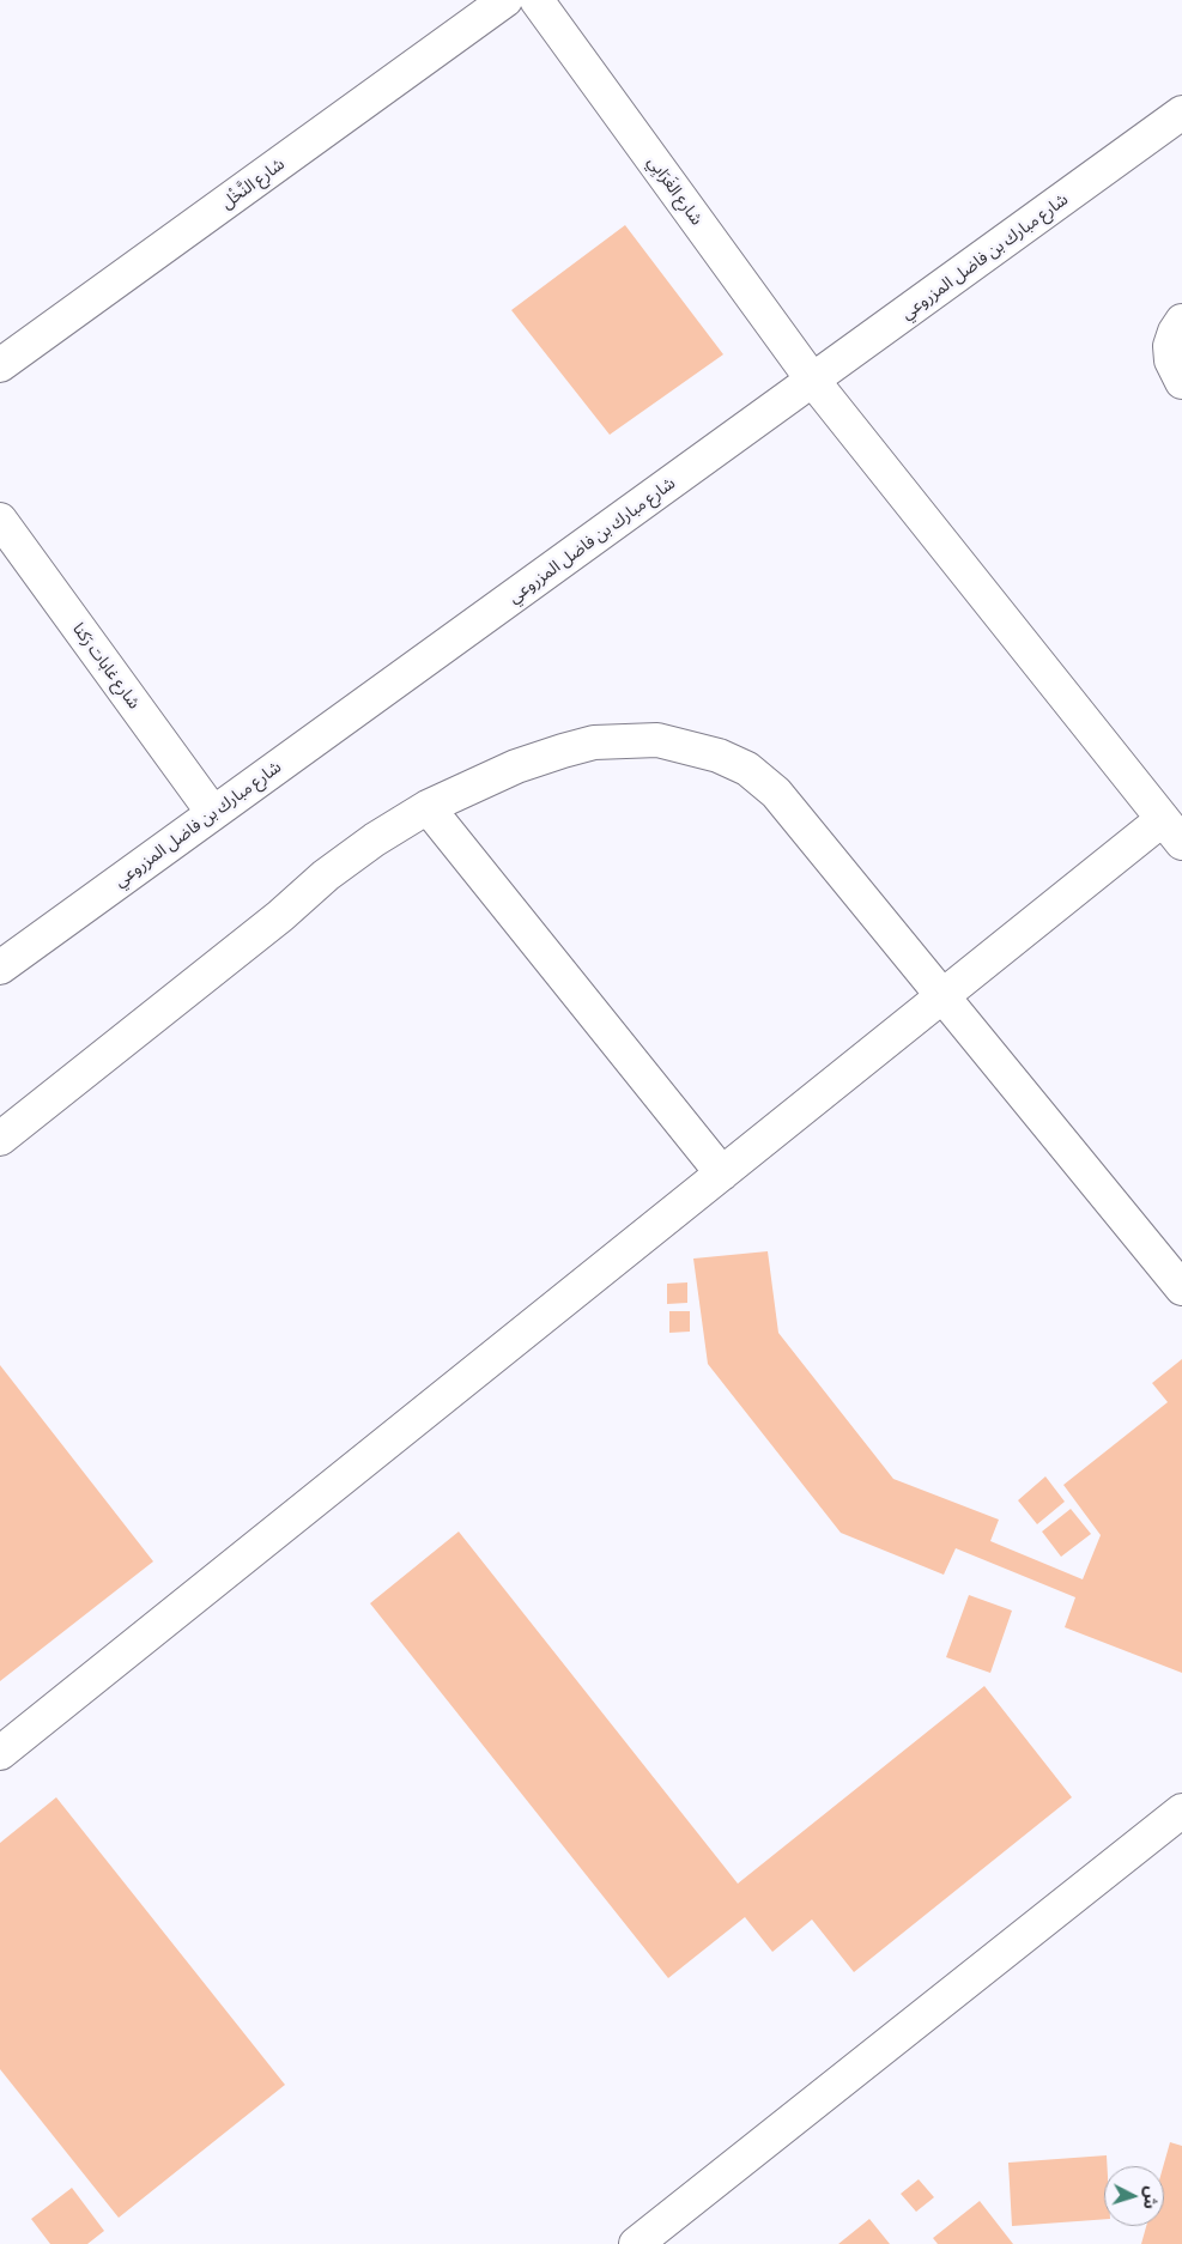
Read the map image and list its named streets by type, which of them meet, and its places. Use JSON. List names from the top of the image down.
{
  "streets": {
    "street": [
      "شارع النَّخْل",
      "شارع الغَرَابِي",
      "شارع مبارك بن فاضل المزروعي",
      "شارع غابات رَكنا"
    ]
  },
  "crossings": [
    ["شارع الغَرَابِي", "شارع مبارك بن فاضل المزروعي"],
    ["شارع مبارك بن فاضل المزروعي", "شارع غابات رَكنا"]
  ],
  "north": "right"
}
